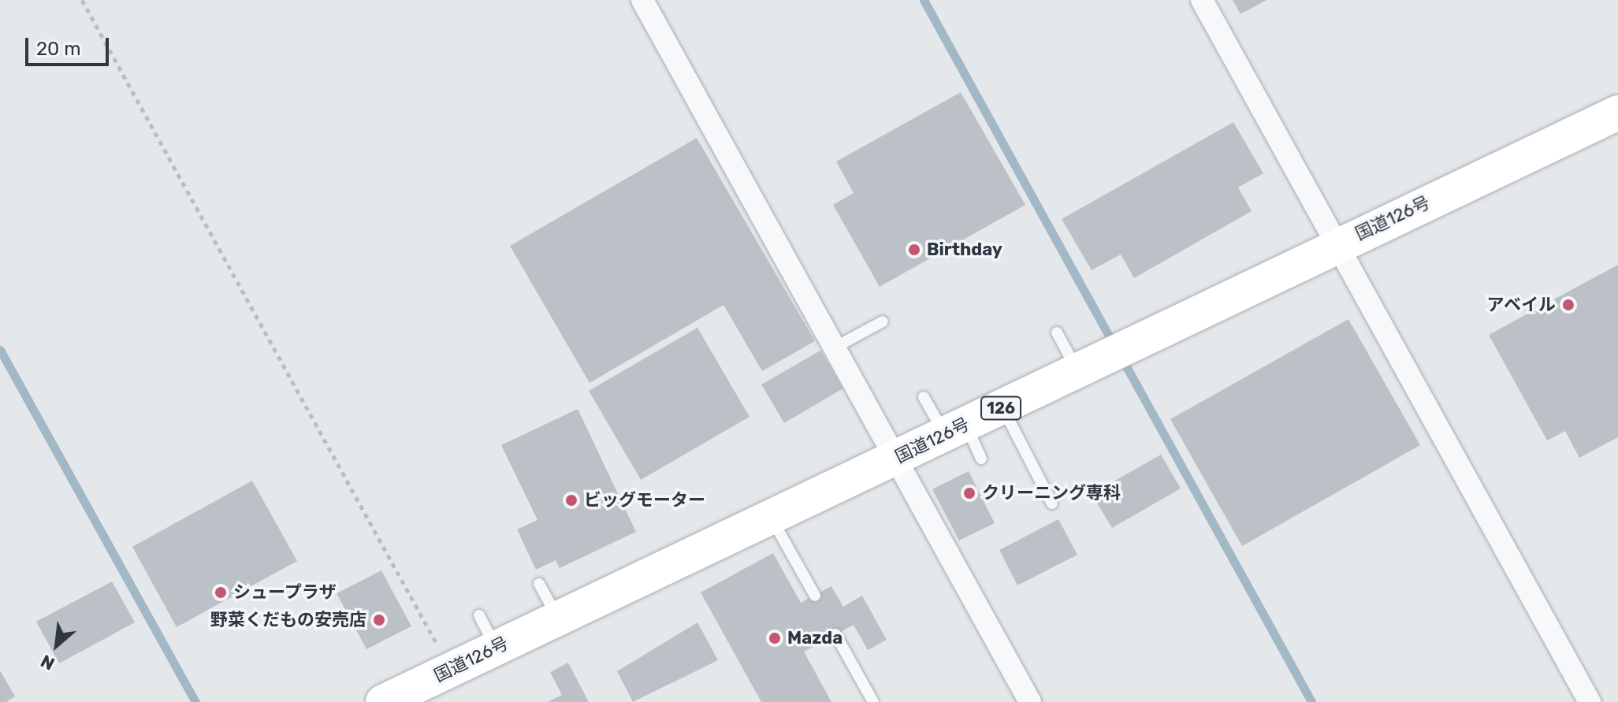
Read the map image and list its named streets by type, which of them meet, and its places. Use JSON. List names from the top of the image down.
{
  "streets": {
    "highway": ["国道126号", "126"]
  },
  "places": [
    "Birthday",
    "アベイル",
    "クリーニング専科",
    "ビッグモーター",
    "シュープラザ",
    "野菜くだもの安売店",
    "Mazda"
  ],
  "scale_bar": "20 m",
  "north": "bottom left"
}
